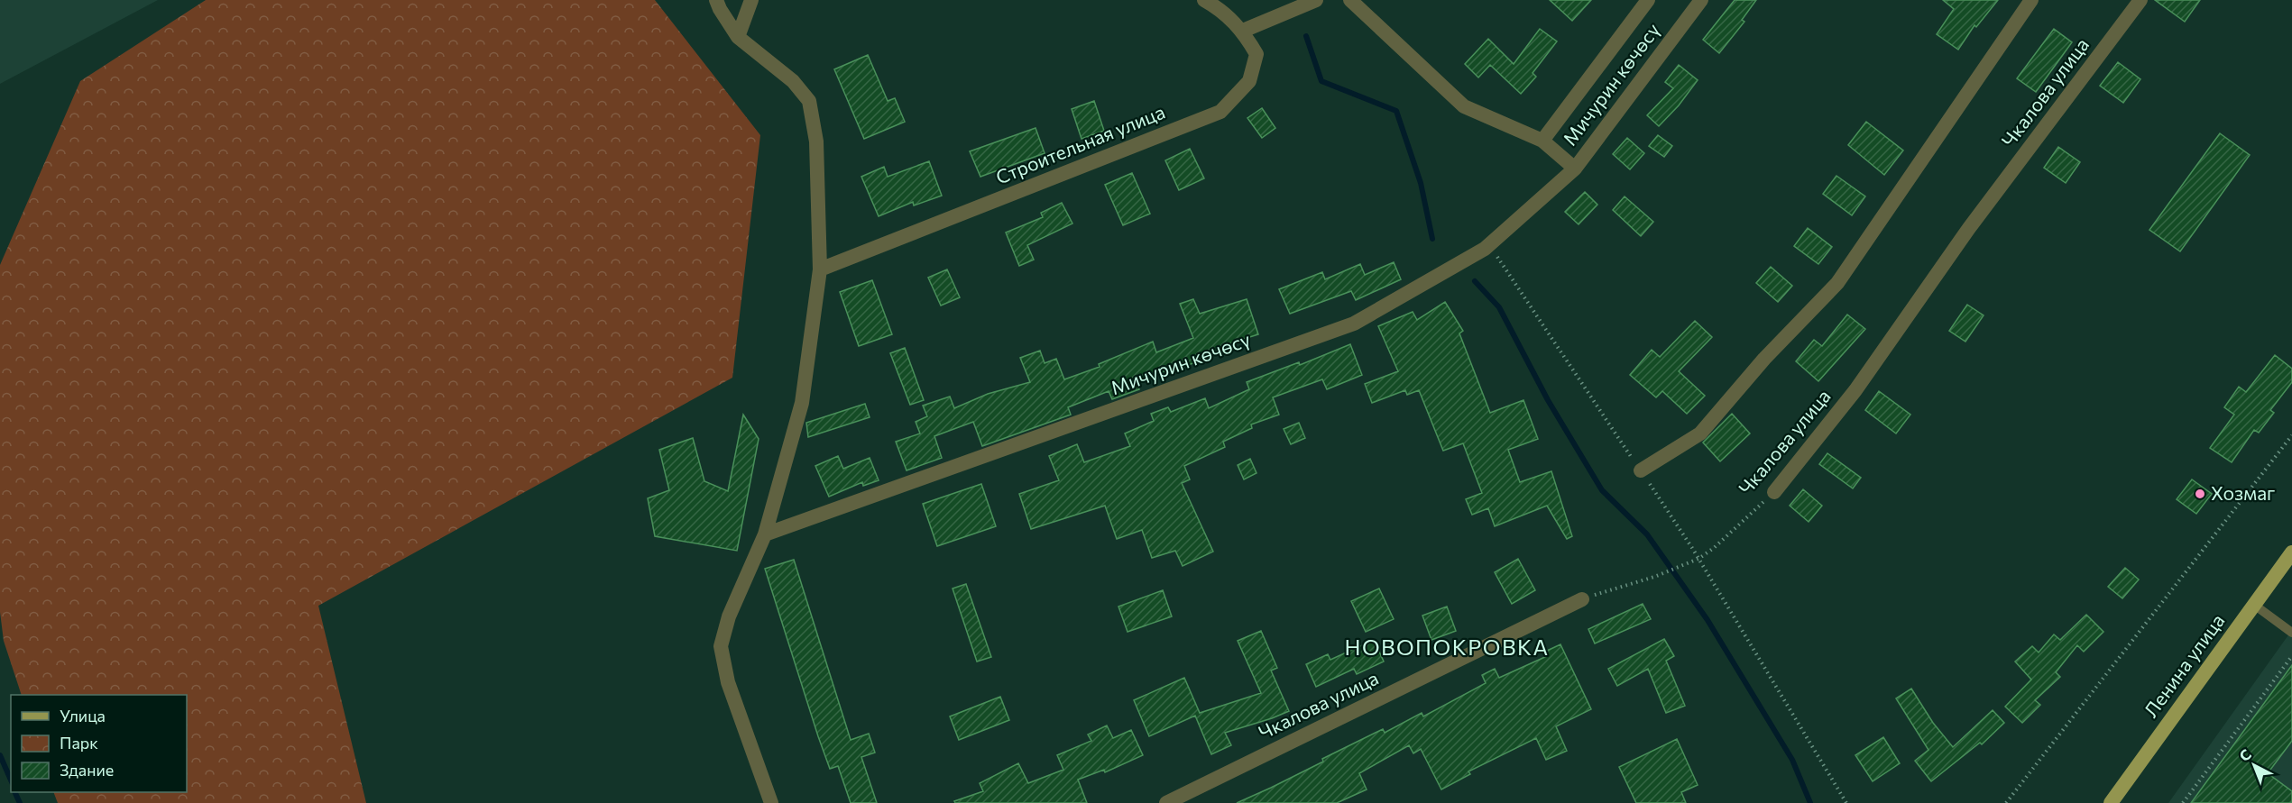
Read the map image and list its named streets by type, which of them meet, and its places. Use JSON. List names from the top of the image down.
{
  "streets": {
    "main road": ["Ленина улица"],
    "street": ["Мичурин көчөсү", "Чкалова улица", "Строительная улица"]
  },
  "districts": ["НОВОПОКРОВКА"],
  "places": ["Хозмаг"],
  "legend": ["Улица", "Парк", "Здание"],
  "north": "top left"
}
